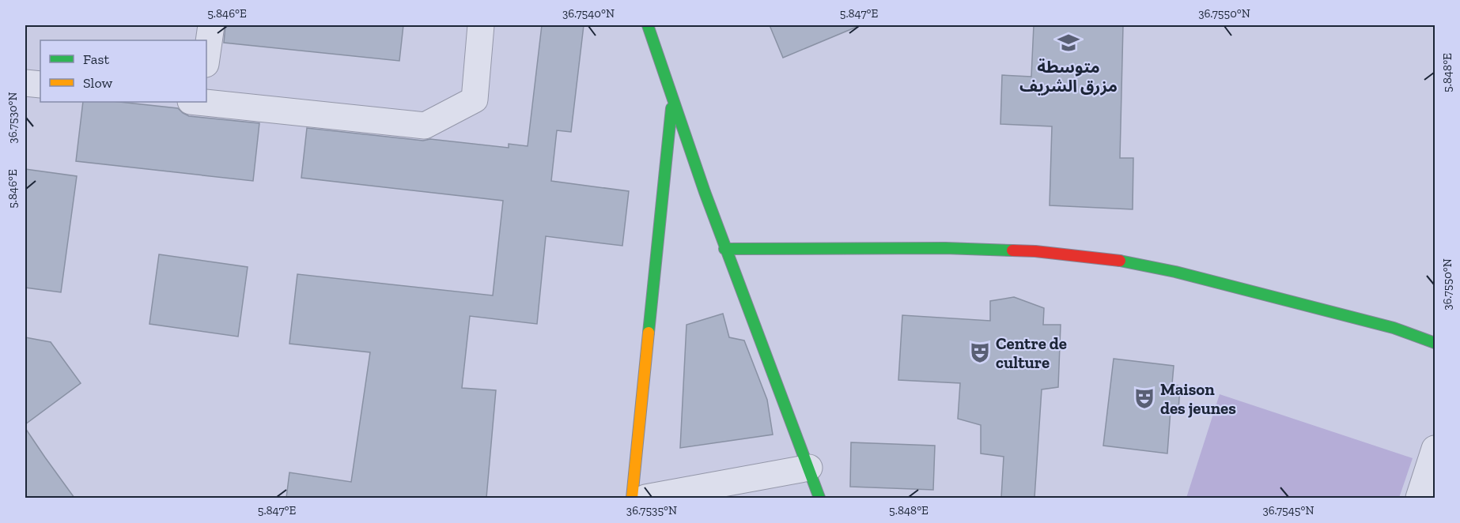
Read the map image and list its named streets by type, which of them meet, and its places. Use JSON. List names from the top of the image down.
{
  "places": {
    "school or university": ["متوسطة مزرق الشريف"],
    "theatre": ["Centre de culture", "Maison des jeunes"]
  },
  "legend": ["Fast", "Slow"],
  "coordinates": [
    "5.846°E",
    "36.7540°N",
    "5.847°E",
    "36.7550°N",
    "5.848°E",
    "36.7530°N",
    "36.7535°N",
    "36.7545°N"
  ]
}
